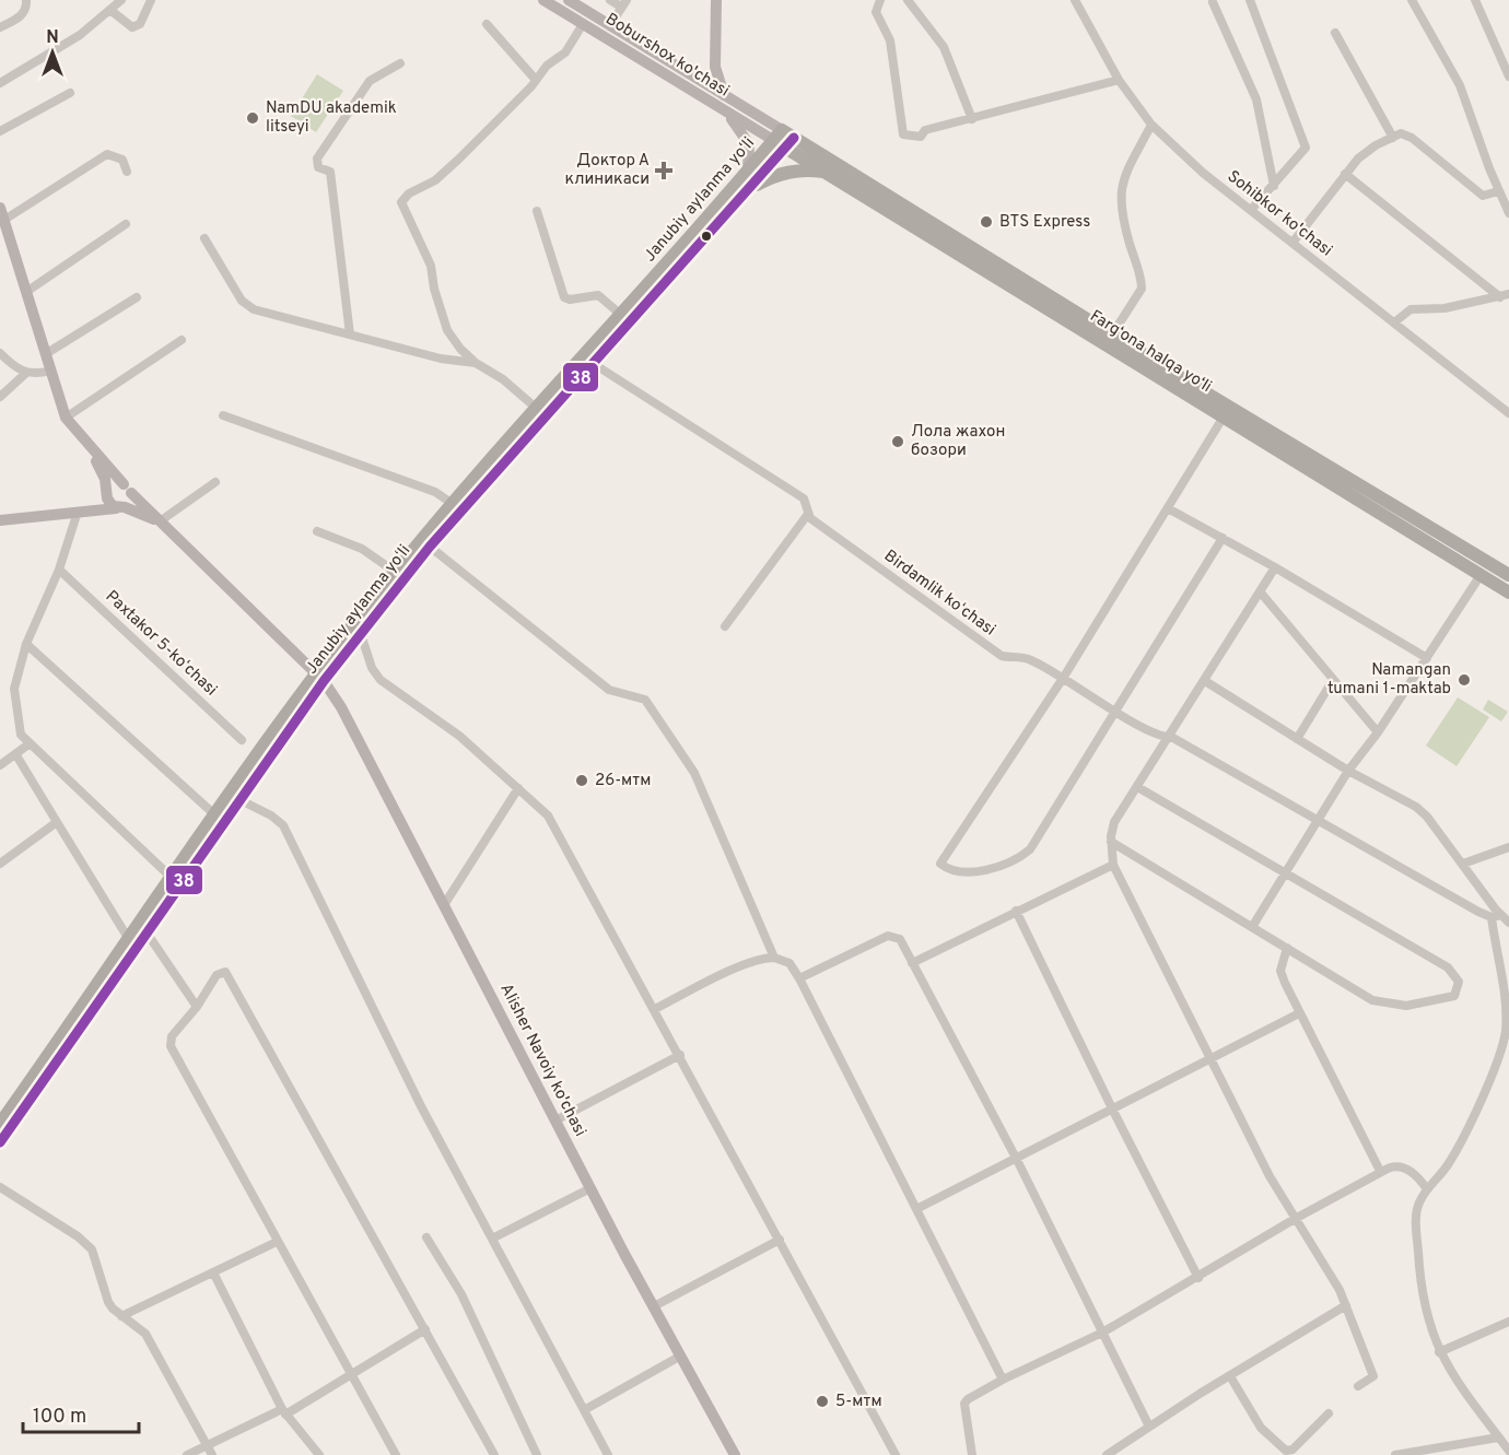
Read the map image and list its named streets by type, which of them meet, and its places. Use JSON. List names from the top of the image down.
{
  "streets": {
    "highway": ["Janubiy aylanma yoʻli", "Farg‘ona halqa yo‘li"],
    "main road": ["Boburshox ko'chasi", "Alisher Navoiy ko'chasi"],
    "street": ["Sohibkor ko'chasi", "Birdamlik koʻchasi", "Paxtakor 5-koʻchasi"]
  },
  "crossings": [
    ["Boburshox ko'chasi", "Janubiy aylanma yoʻli"],
    ["Boburshox ko'chasi", "Farg‘ona halqa yo‘li"],
    ["Janubiy aylanma yoʻli", "Farg‘ona halqa yo‘li"],
    ["Janubiy aylanma yoʻli", "Birdamlik koʻchasi"],
    ["Janubiy aylanma yoʻli", "Alisher Navoiy ko'chasi"]
  ],
  "places": {
    "other": [
      "NamDU akademik litseyi",
      "BTS Express",
      "Лола жахон бозори",
      "Namangan tumani 1-maktab",
      "26-мтм",
      "5-мтм"
    ],
    "health": ["Доктор А клиникаси"]
  },
  "lines": ["transit line 38"],
  "scale_bar": "100 m",
  "north": "top"
}
